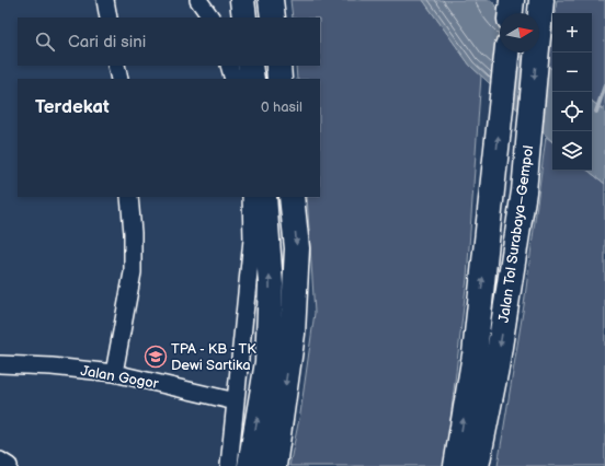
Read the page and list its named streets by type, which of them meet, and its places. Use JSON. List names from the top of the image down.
{
  "streets": {
    "highway": ["Jalan Tol Surabaya–Gempol"],
    "street": ["Jalan Gogor"]
  },
  "places": {
    "school or university": ["TPA - KB - TK Dewi Sartika"]
  },
  "north": "right",
  "page": {
    "map_buttons": ["+", "−"],
    "search": "Cari di sini",
    "heading": ["Terdekat", "0 hasil"]
  }
}
